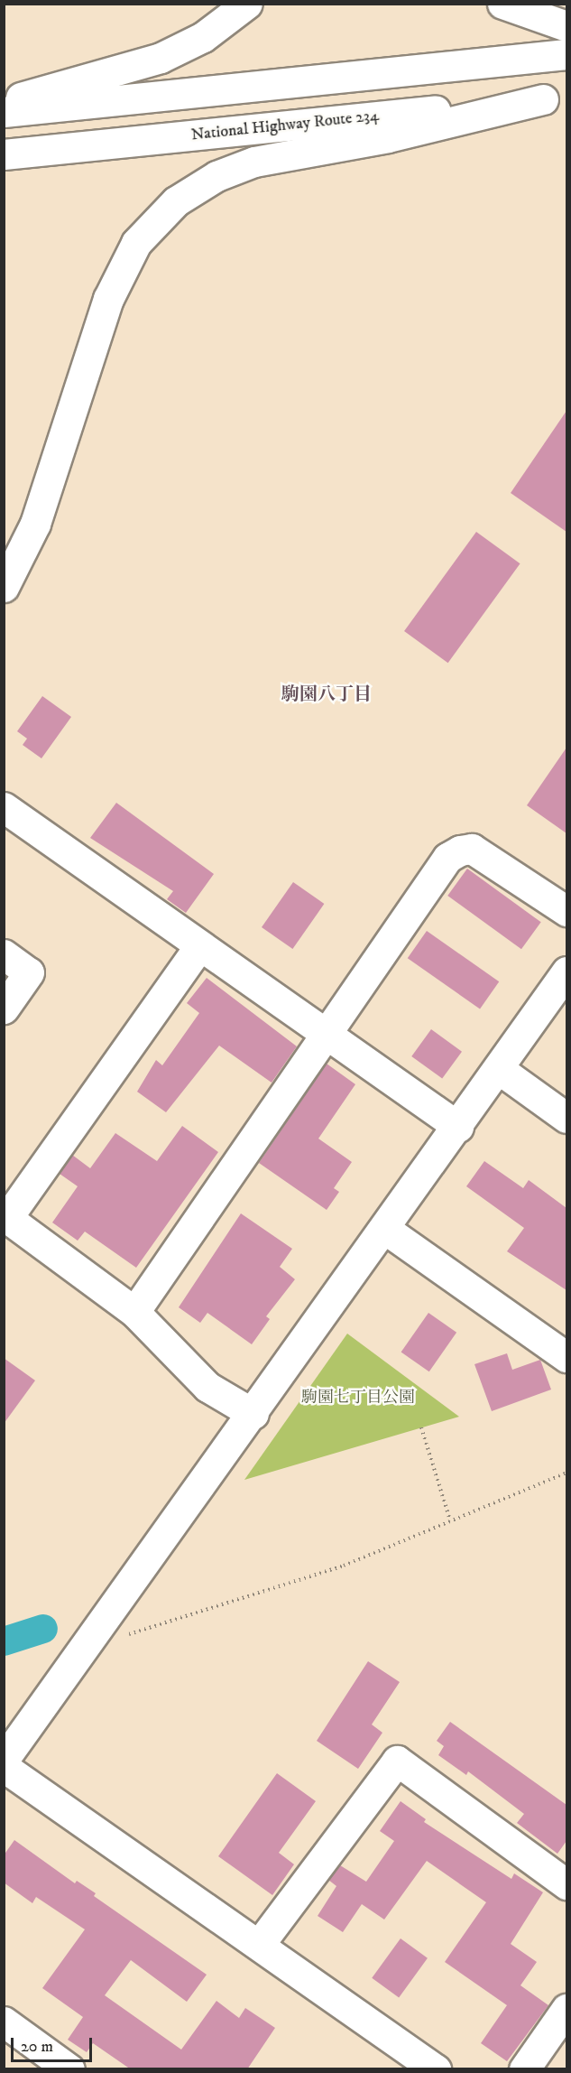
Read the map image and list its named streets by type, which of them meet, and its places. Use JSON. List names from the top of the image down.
{
  "streets": {
    "main road": ["National Highway Route 234"]
  },
  "districts": ["駒園八丁目"],
  "parks": ["駒園七丁目公園"],
  "scale_bar": "20 m"
}
